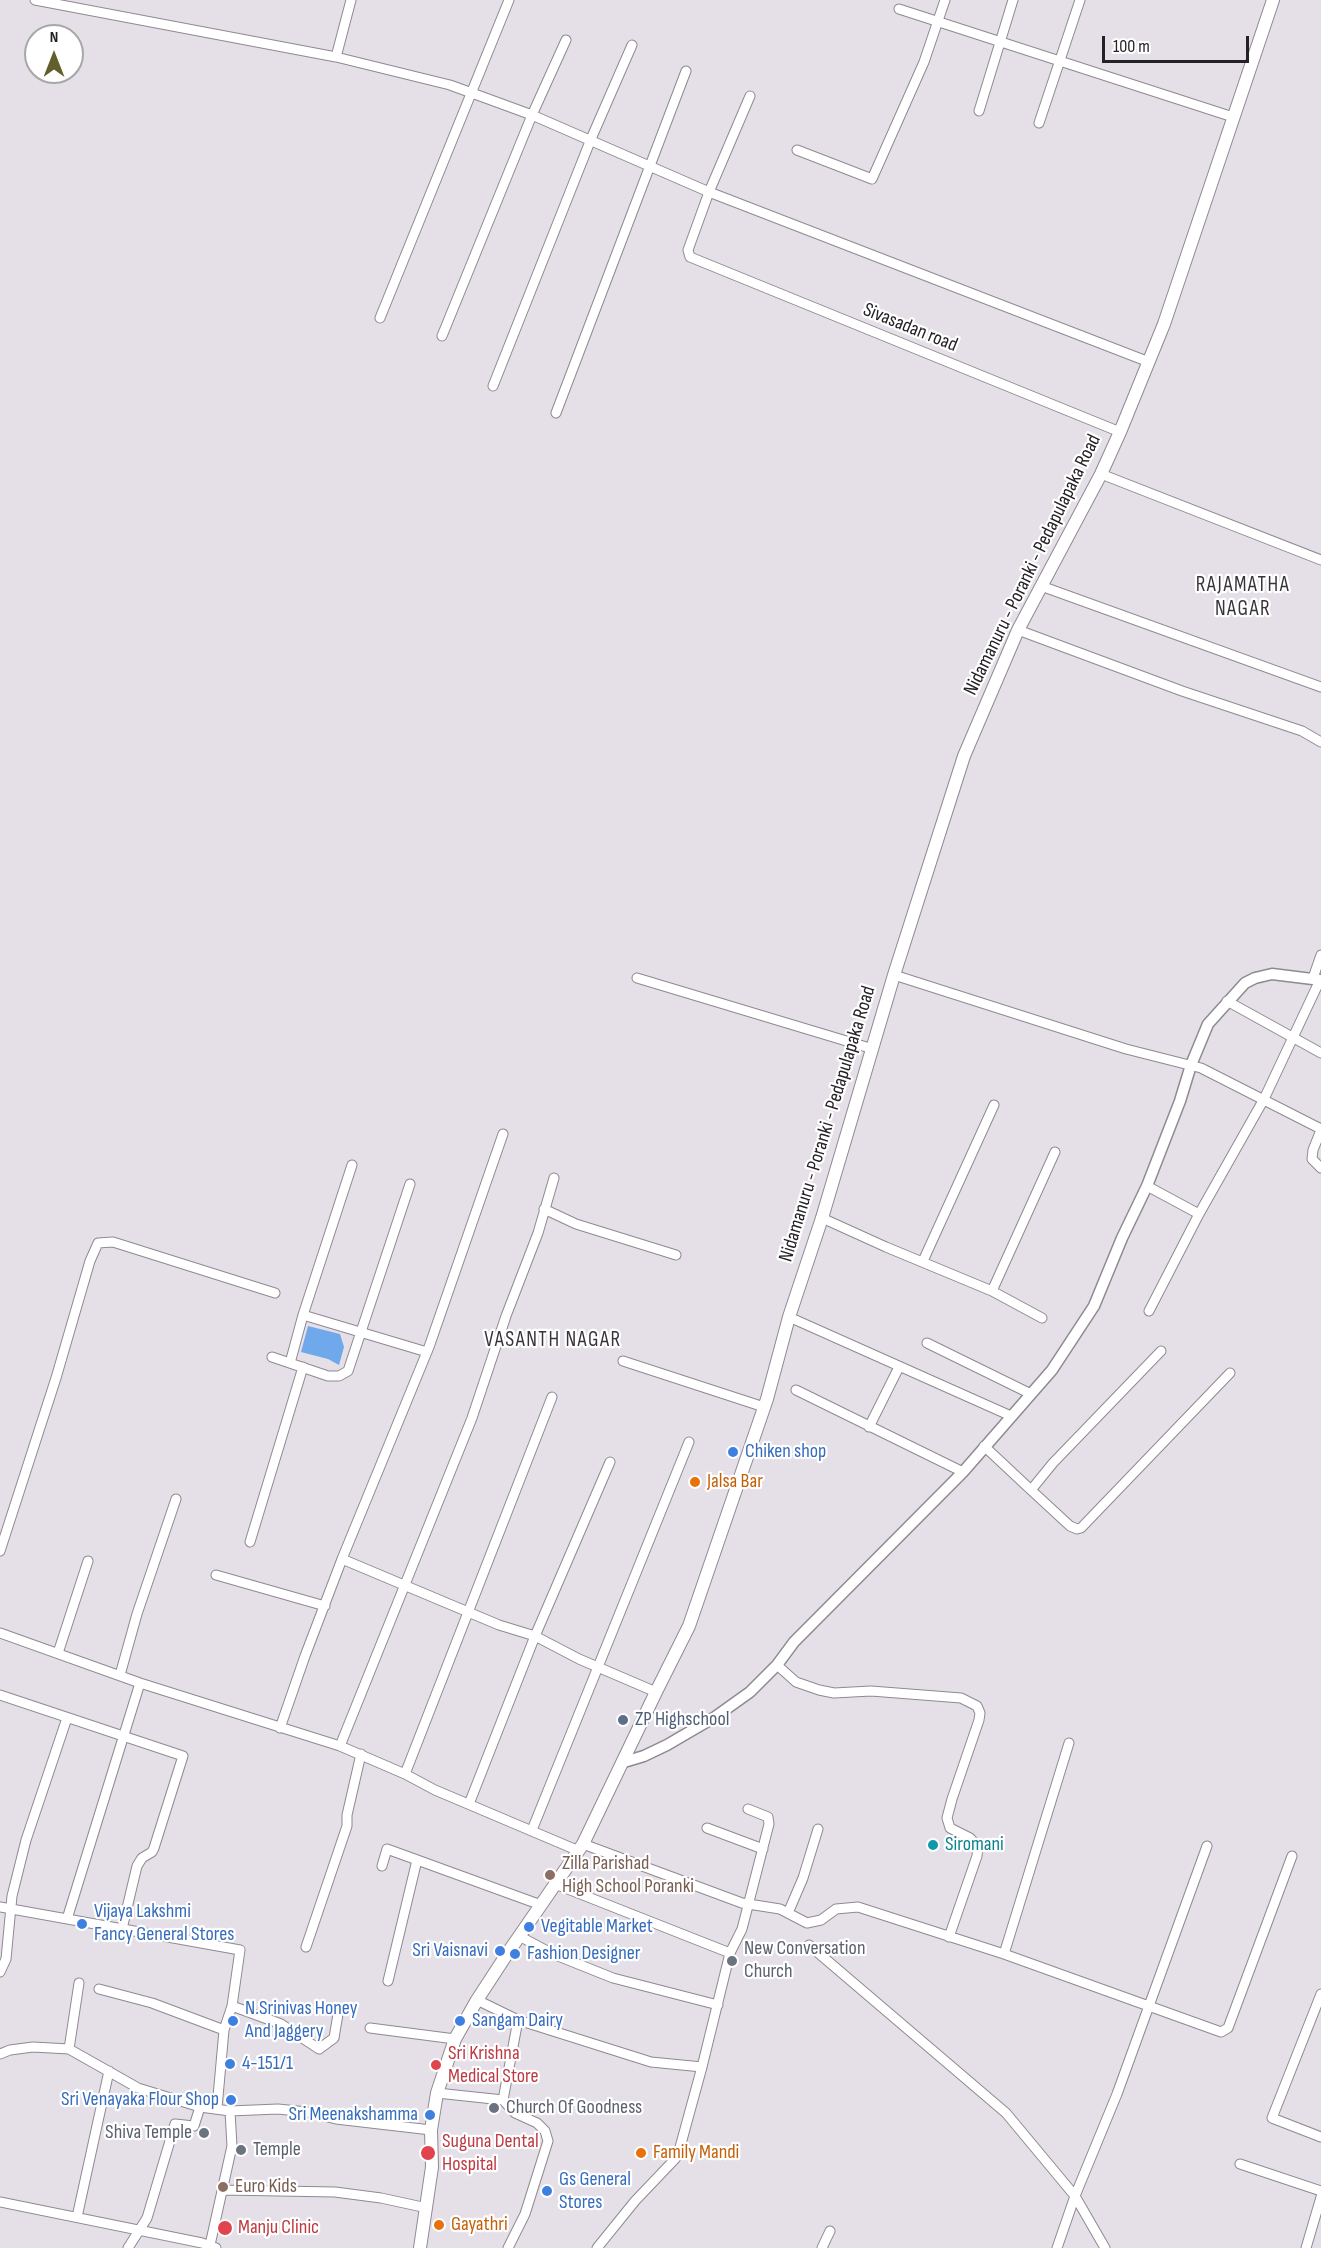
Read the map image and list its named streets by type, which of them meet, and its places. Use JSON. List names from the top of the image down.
{
  "streets": {
    "main road": ["Nidamanuru - Poranki - Pedapulapaka Road"],
    "street": ["Sivasadan road"]
  },
  "crossings": [
    ["Sivasadan road", "Nidamanuru - Poranki - Pedapulapaka Road"]
  ],
  "districts": ["RAJAMATHA NAGAR", "VASANTH NAGAR"],
  "places": [
    "Chiken shop",
    "Jalsa Bar",
    "ZP Highschool",
    "Siromani",
    "Zilla Parishad High School Poranki",
    "Vijaya Lakshmi Fancy General Stores",
    "Vegitable Market",
    "Sri Vaisnavi",
    "Fashion Designer",
    "New Conversation Church",
    "N.Srinivas Honey And Jaggery",
    "Sangam Dairy",
    "4-151/1",
    "Sri Krishna Medical Store",
    "Sri Venayaka Flour Shop",
    "Church Of Goodness",
    "Sri Meenakshamma",
    "Shiva Temple",
    "Temple",
    "Suguna Dental Hospital",
    "Family Mandi",
    "Euro Kids",
    "Gs General Stores",
    "Gayathri",
    "Manju Clinic"
  ],
  "scale_bar": "100 m",
  "north": "top"
}
